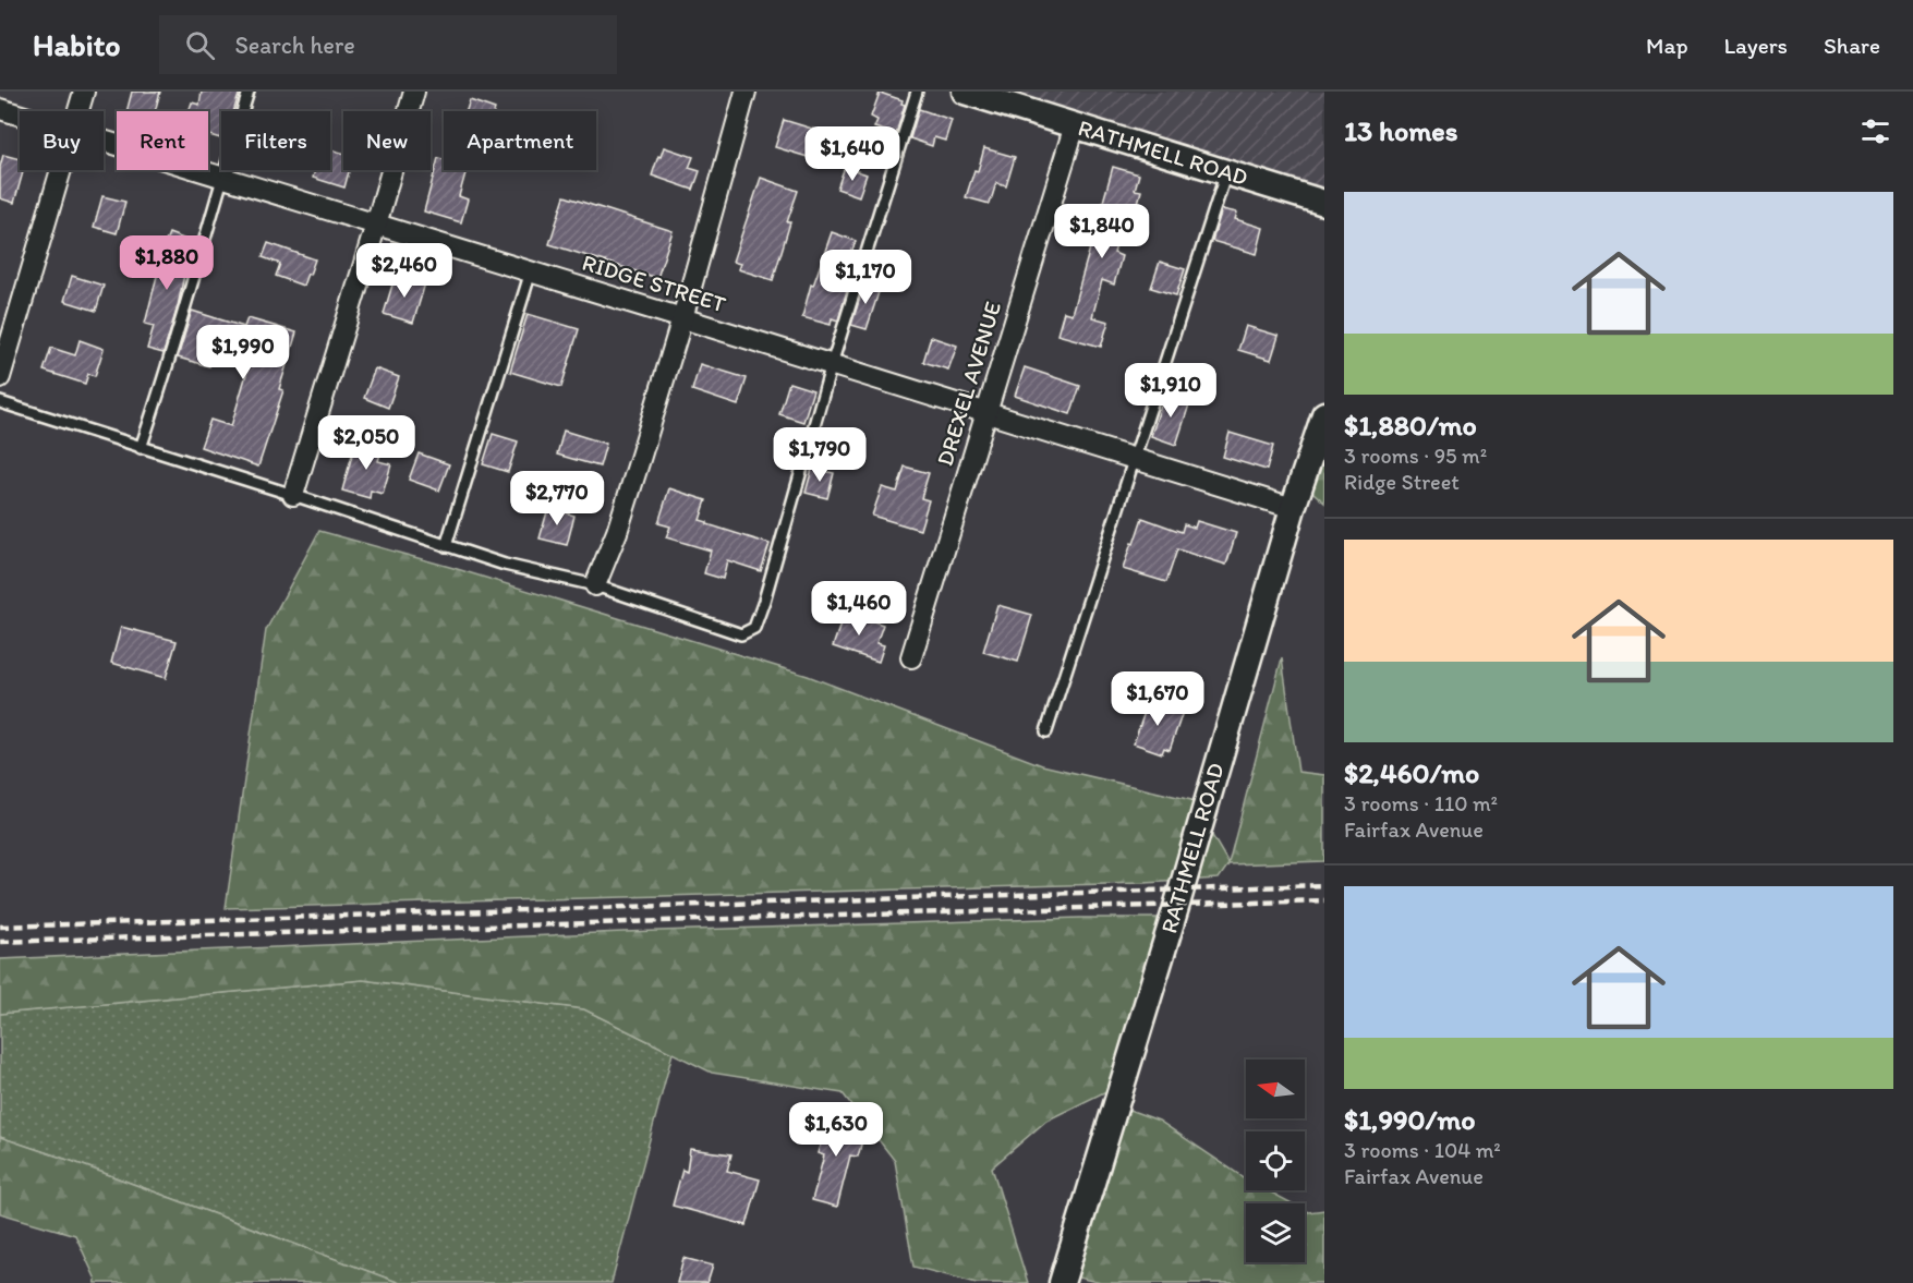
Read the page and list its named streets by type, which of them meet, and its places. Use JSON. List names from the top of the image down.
{
  "streets": {
    "street": ["RATHMELL ROAD", "RIDGE STREET", "DREXEL AVENUE"]
  },
  "crossings": [
    ["RATHMELL ROAD", "RIDGE STREET"],
    ["RATHMELL ROAD", "DREXEL AVENUE"],
    ["RIDGE STREET", "DREXEL AVENUE"]
  ],
  "north": "left",
  "page": {
    "header": "Habito",
    "search": "Search here",
    "nav": ["Map", "Layers", "Share"],
    "heading": "13 homes",
    "chip": [
      "Buy",
      "Rent",
      "Filters",
      "New",
      "Apartment"
    ],
    "price": [
      "$1,640",
      "$1,840",
      "$1,880",
      "$2,460",
      "$1,170",
      "$1,990",
      "$1,910",
      "$2,050",
      "$1,790",
      "$2,770",
      "$1,460",
      "$1,670",
      "$1,630"
    ],
    "list": [
      {
        "name": "$1,880/mo",
        "note": "3 rooms · 95 m² · Ridge Street"
      },
      {
        "name": "$2,460/mo",
        "note": "3 rooms · 110 m² · Fairfax Avenue"
      },
      {
        "name": "$1,990/mo",
        "note": "3 rooms · 104 m² · Fairfax Avenue"
      }
    ]
  }
}
